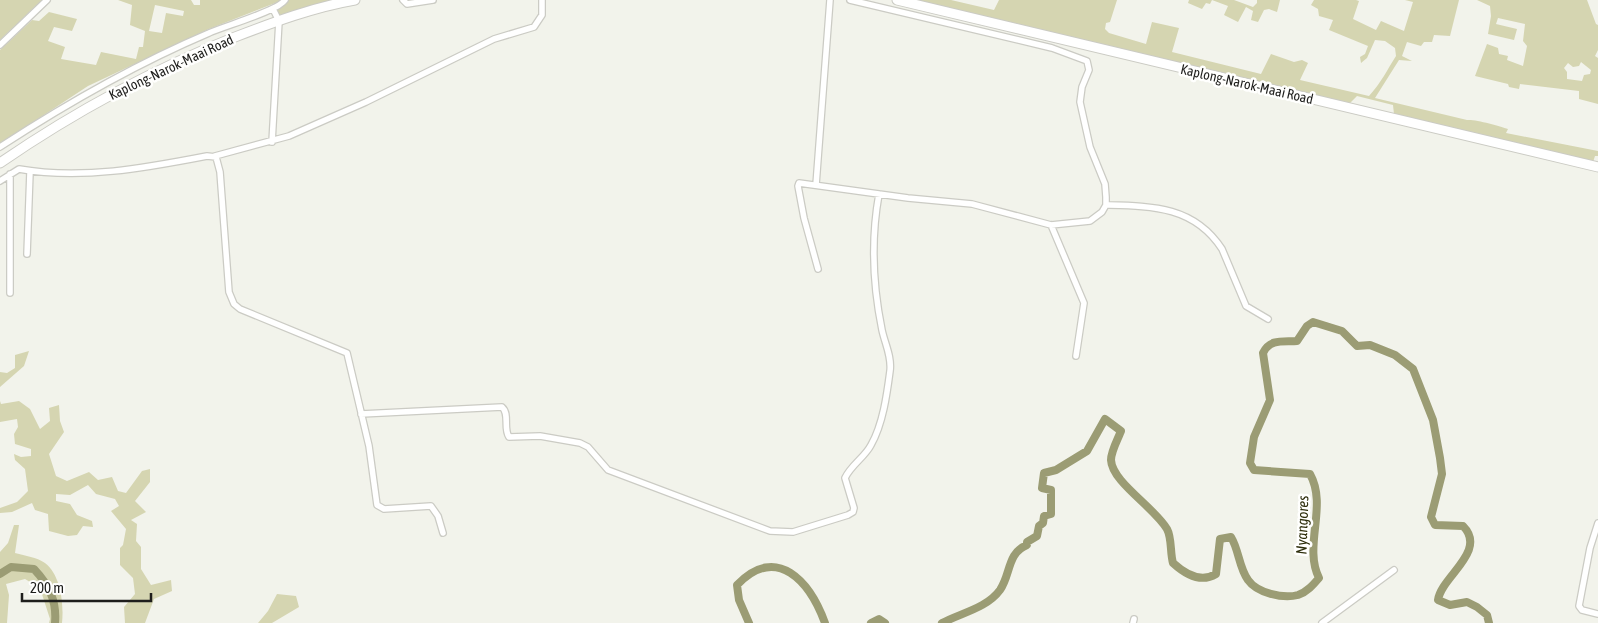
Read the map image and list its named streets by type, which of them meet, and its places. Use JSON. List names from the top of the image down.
{
  "streets": {
    "highway": ["Kaplong-Narok-Maai Road"]
  },
  "water": ["Nyangores"],
  "scale_bar": "200 m"
}
